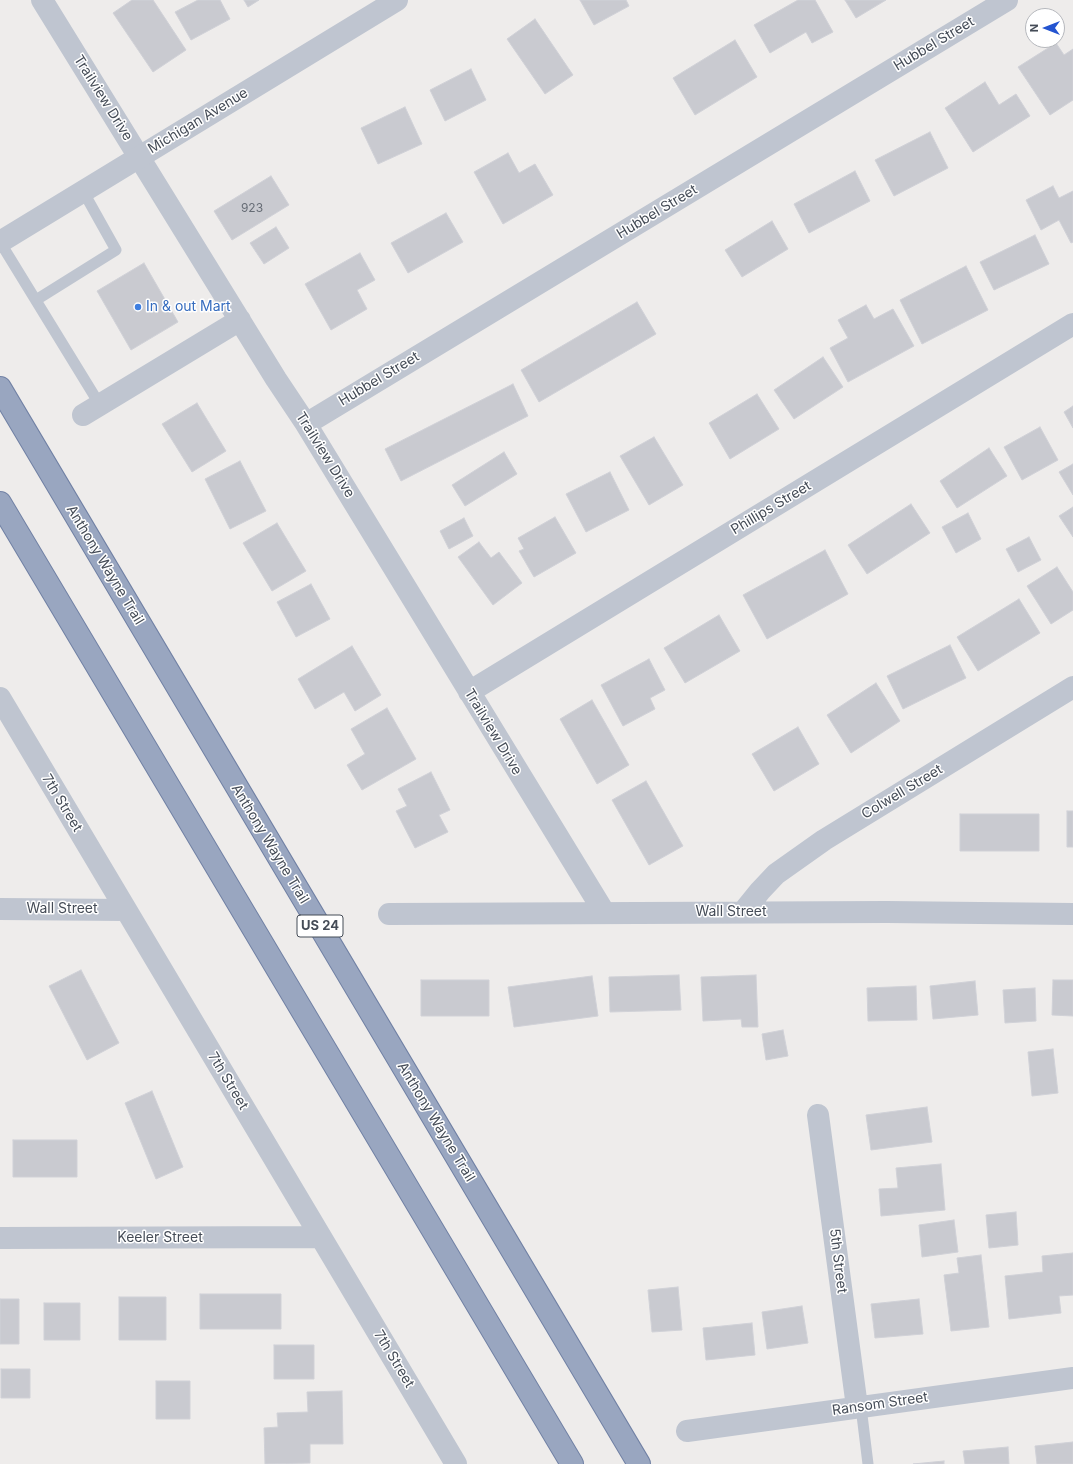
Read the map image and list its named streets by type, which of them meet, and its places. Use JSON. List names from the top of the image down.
{
  "streets": {
    "highway": ["Anthony Wayne Trail", "US 24"],
    "street": [
      "Hubbel Street",
      "Trailview Drive",
      "Michigan Avenue",
      "Phillips Street",
      "Colwell Street",
      "7th Street",
      "Wall Street",
      "Keeler Street",
      "5th Street",
      "Ransom Street"
    ]
  },
  "crossings": [
    ["Hubbel Street", "Trailview Drive"],
    ["Trailview Drive", "Michigan Avenue"],
    ["Trailview Drive", "Phillips Street"],
    ["Trailview Drive", "Wall Street"],
    ["Colwell Street", "Wall Street"],
    ["7th Street", "Wall Street"],
    ["7th Street", "Keeler Street"],
    ["5th Street", "Ransom Street"]
  ],
  "places": ["In & out Mart"],
  "house_numbers": ["923"],
  "north": "left"
}
